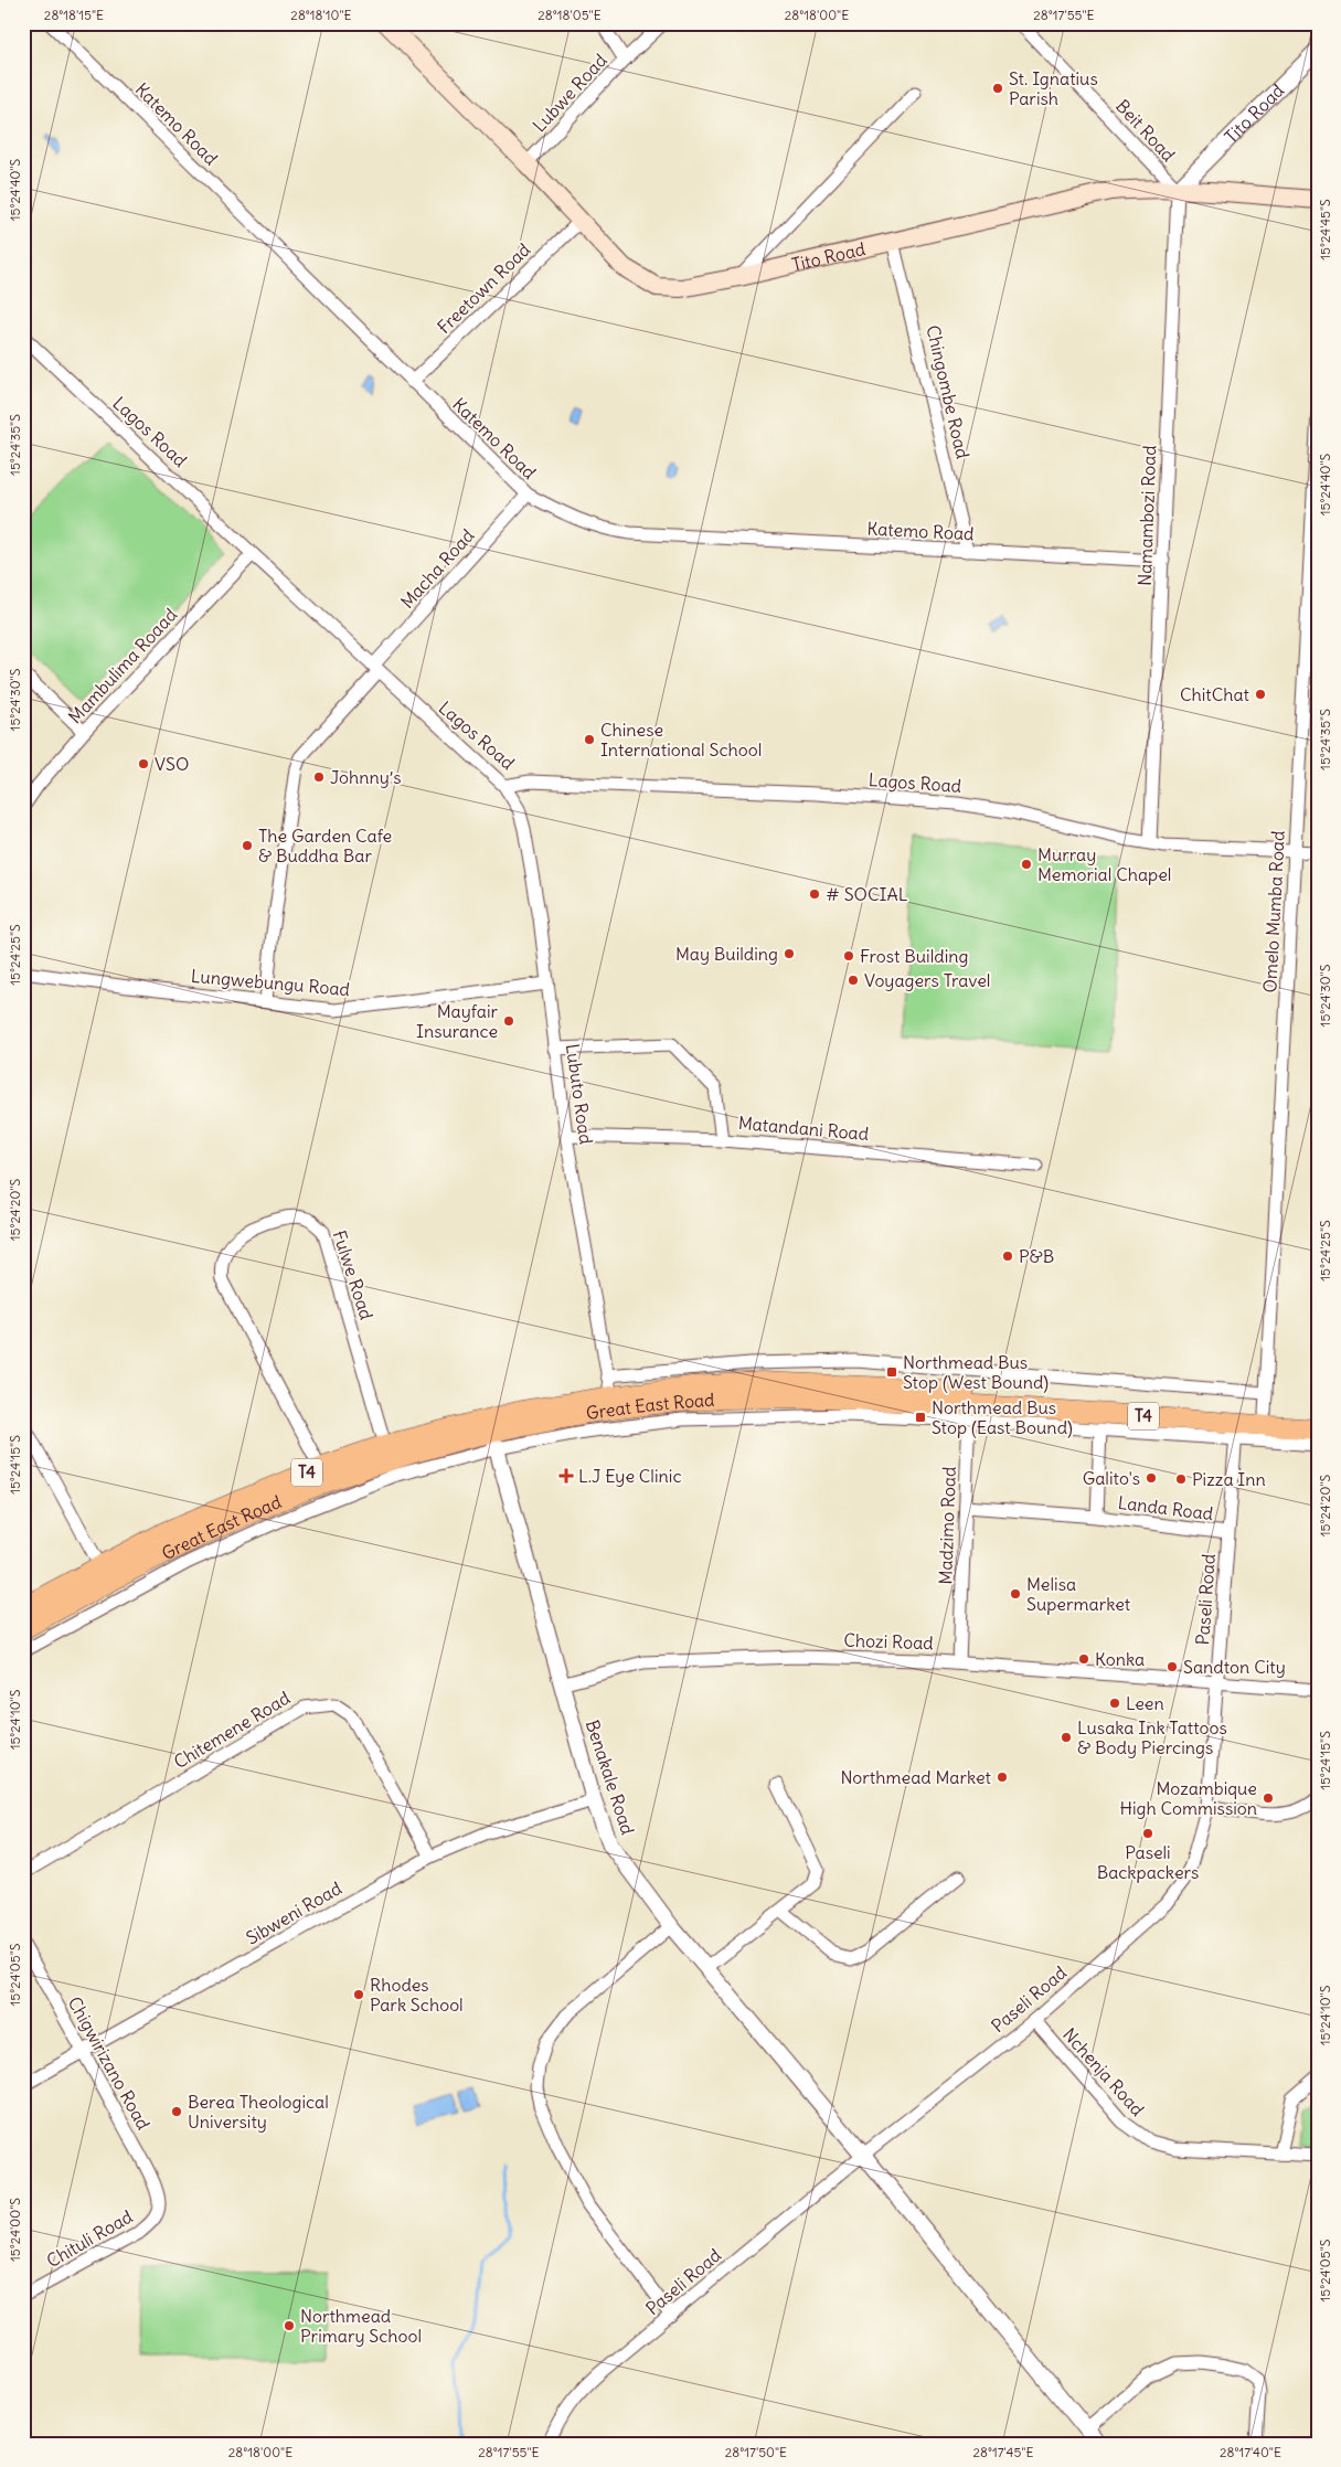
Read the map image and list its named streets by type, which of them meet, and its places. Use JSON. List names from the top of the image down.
{
  "streets": {
    "main road": ["Tito Road", "Great East Road", "T4"],
    "street": [
      "Lubwe Road",
      "Katemo Road",
      "Beit Road",
      "Freetown Road",
      "Chingombe Road",
      "Lagos Road",
      "Namambozi Road",
      "Macha Road",
      "Mambulima Roaad",
      "Omelo Mumba Road",
      "Lungwebungu Road",
      "Lubuto Road",
      "Matandani Road",
      "Fulwe Road",
      "Landa Road",
      "Madzimo Road",
      "Paseli Road",
      "Chozi Road",
      "Chitemene Road",
      "Benakale Road",
      "Sibweni Road",
      "Chigwirizano Road",
      "Nchenja Road",
      "Chituli Road"
    ]
  },
  "crossings": [
    ["Lubwe Road", "Tito Road"],
    ["Tito Road", "Beit Road"],
    ["Tito Road", "Freetown Road"],
    ["Tito Road", "Chingombe Road"],
    ["Tito Road", "Namambozi Road"],
    ["Katemo Road", "Freetown Road"],
    ["Katemo Road", "Chingombe Road"],
    ["Katemo Road", "Namambozi Road"],
    ["Katemo Road", "Macha Road"],
    ["Beit Road", "Namambozi Road"],
    ["Lagos Road", "Namambozi Road"],
    ["Lagos Road", "Macha Road"],
    ["Lagos Road", "Mambulima Roaad"],
    ["Lagos Road", "Omelo Mumba Road"],
    ["Lagos Road", "Lubuto Road"],
    ["Macha Road", "Lungwebungu Road"],
    ["Omelo Mumba Road", "Great East Road"],
    ["Lungwebungu Road", "Lubuto Road"],
    ["Lubuto Road", "Matandani Road"],
    ["Lubuto Road", "Great East Road"],
    ["Fulwe Road", "Great East Road"],
    ["Great East Road", "Madzimo Road"],
    ["Great East Road", "Paseli Road"],
    ["Great East Road", "Benakale Road"],
    ["Landa Road", "Madzimo Road"],
    ["Landa Road", "Paseli Road"],
    ["Madzimo Road", "Chozi Road"],
    ["Paseli Road", "Chozi Road"],
    ["Paseli Road", "Benakale Road"],
    ["Paseli Road", "Nchenja Road"],
    ["Chozi Road", "Benakale Road"],
    ["Chitemene Road", "Sibweni Road"],
    ["Benakale Road", "Sibweni Road"],
    ["Sibweni Road", "Chigwirizano Road"],
    ["Chigwirizano Road", "Chituli Road"]
  ],
  "places": {
    "other": [
      "St. Ignatius Parish",
      "ChitChat",
      "Chinese International School",
      "VSO",
      "Johnny’s",
      "The Garden Cafe & Buddha Bar",
      "Murray Memorial Chapel",
      "# SOCIAL",
      "May Building",
      "Frost Building",
      "Voyagers Travel",
      "Mayfair Insurance",
      "P&B",
      "Galito's",
      "Pizza Inn",
      "Melisa Supermarket",
      "Konka",
      "Sandton City",
      "Leen",
      "Lusaka Ink Tattoos & Body Piercings",
      "Northmead Market",
      "Mozambique High Commission",
      "Paseli Backpackers",
      "Rhodes Park School",
      "Berea Theological University",
      "Northmead Primary School"
    ],
    "transit": ["Northmead Bus Stop (West Bound)", "Northmead Bus Stop (East Bound)"],
    "health": ["L.J Eye Clinic"]
  },
  "coordinates": [
    "28°18'15\"E",
    "28°18'10\"E",
    "28°18'05\"E",
    "28°18'00\"E",
    "28°17'55\"E",
    "15°24'40\"S",
    "15°24'45\"S",
    "15°24'35\"S",
    "15°24'30\"S",
    "15°24'25\"S",
    "15°24'20\"S",
    "15°24'15\"S",
    "15°24'10\"S",
    "15°24'05\"S",
    "15°24'00\"S",
    "28°17'50\"E",
    "28°17'45\"E",
    "28°17'40\"E"
  ]
}
